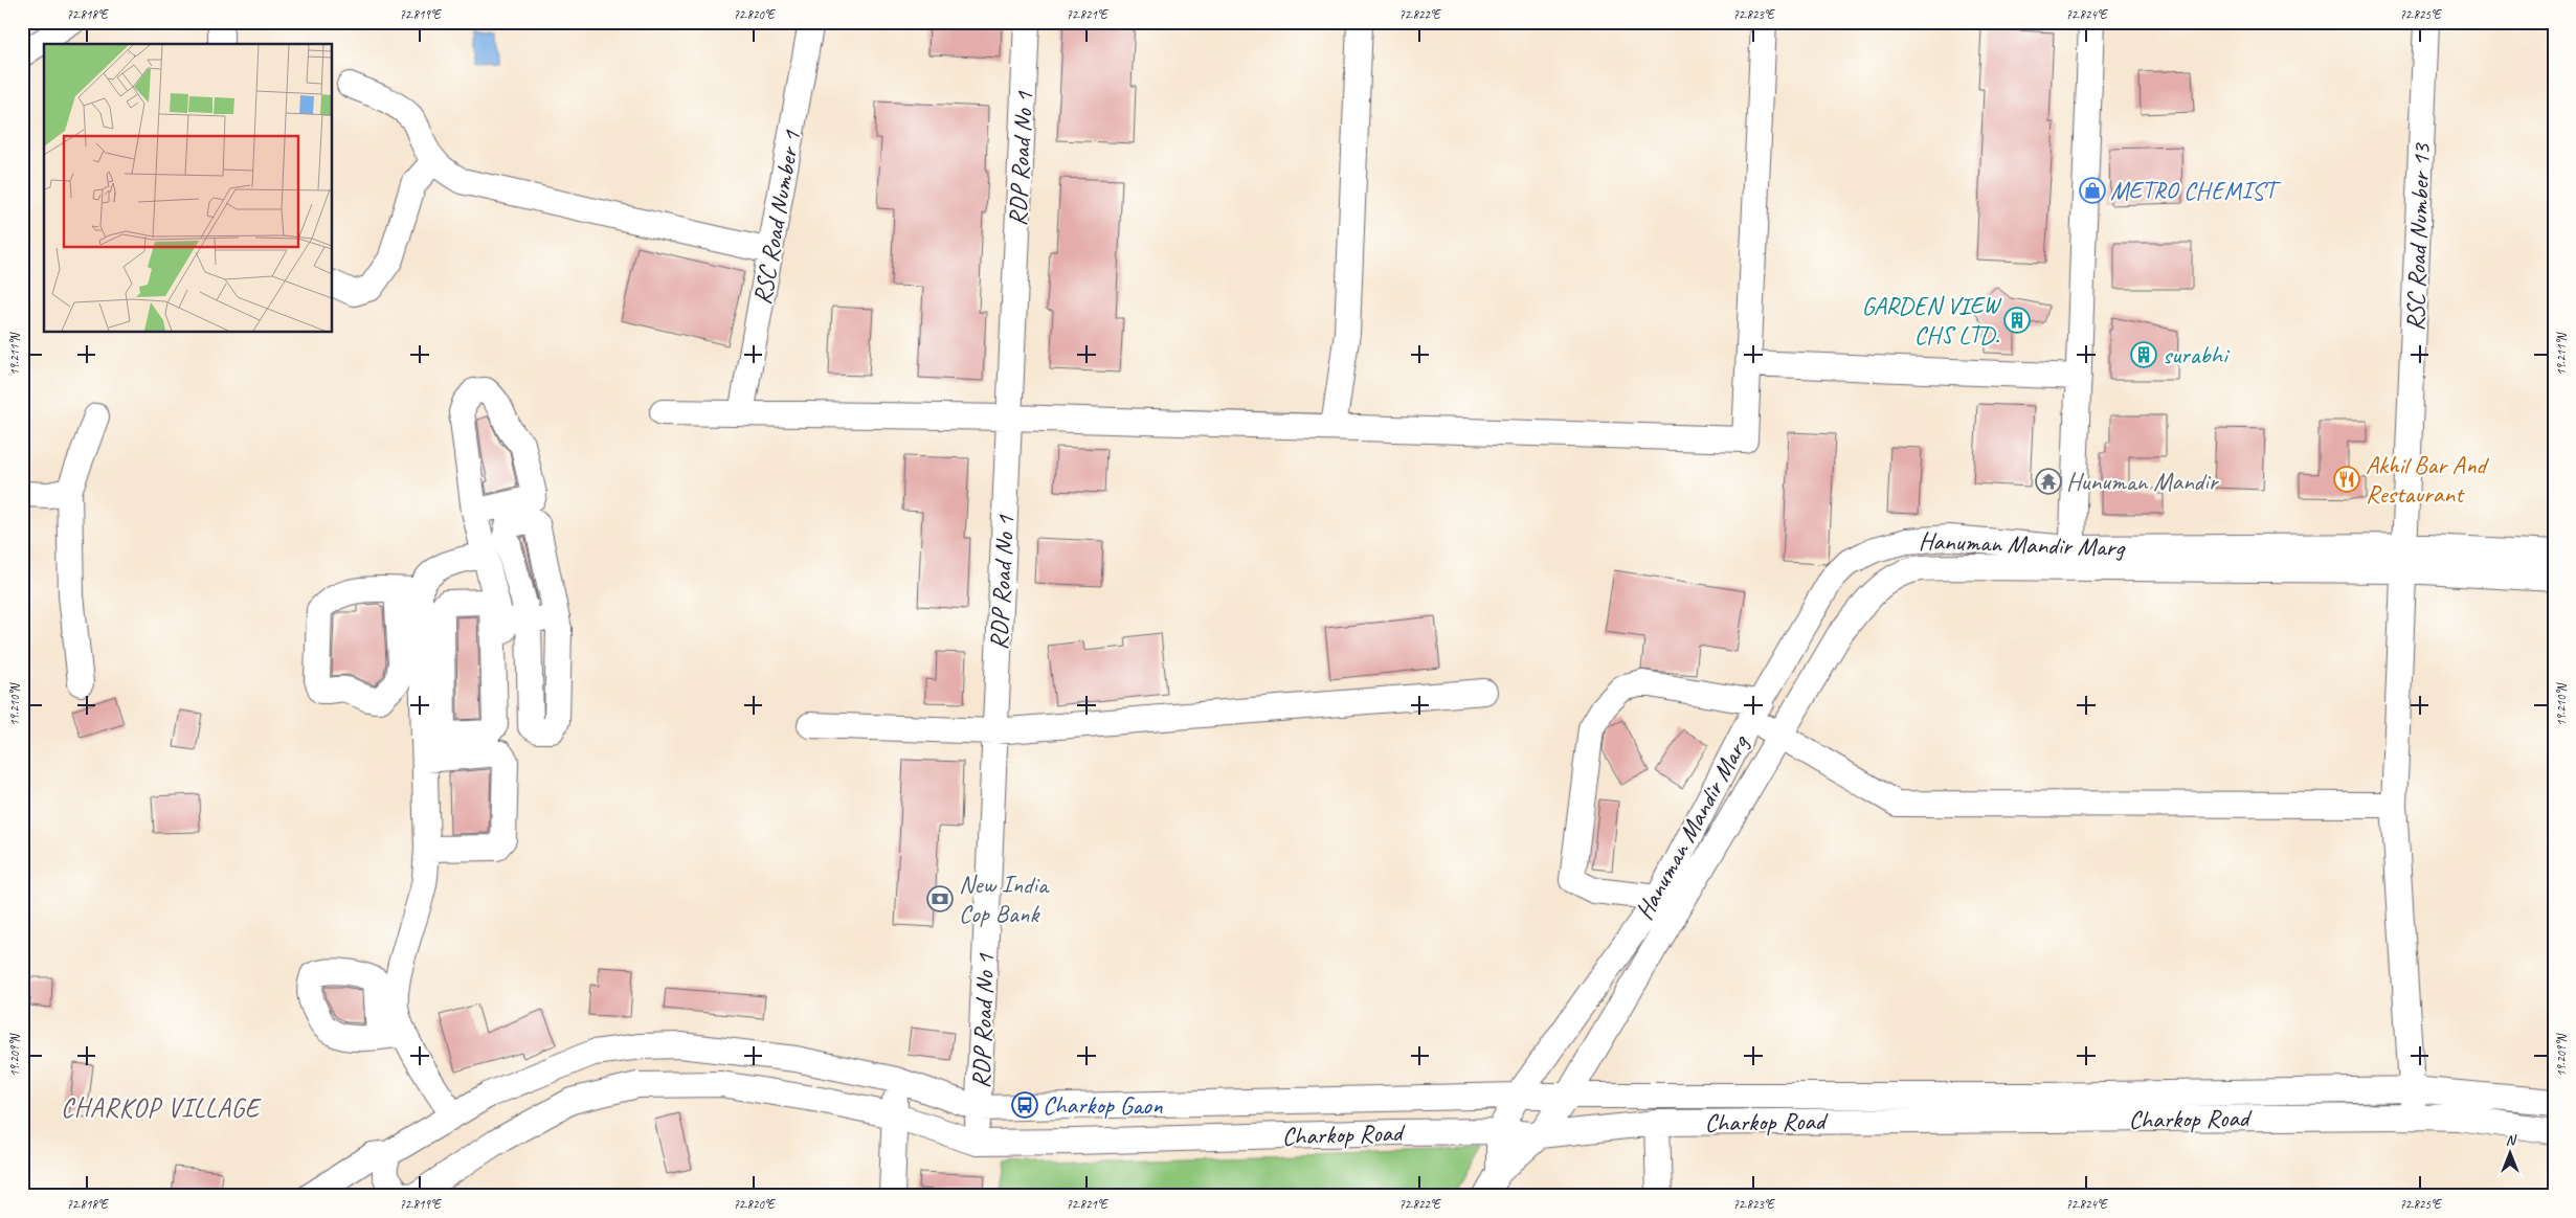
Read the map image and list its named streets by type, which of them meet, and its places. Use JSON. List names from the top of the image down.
{
  "streets": {
    "street": [
      "RDP Road No 1",
      "RSC Road Number 1",
      "RSC Road Number 13",
      "Hanuman Mandir Marg",
      "Charkop Road"
    ]
  },
  "crossings": [
    ["RDP Road No 1", "Charkop Road"],
    ["RSC Road Number 13", "Hanuman Mandir Marg"],
    ["RSC Road Number 13", "Charkop Road"],
    ["Hanuman Mandir Marg", "Charkop Road"]
  ],
  "districts": ["CHARKOP VILLAGE"],
  "places": {
    "shop": ["METRO CHEMIST"],
    "building": ["GARDEN VIEW CHS LTD.", "surabhi"],
    "restaurant": ["Akhil Bar And Restaurant"],
    "temple": ["Hunuman Mandir"],
    "bank": ["New India Cop Bank"],
    "bus stop": ["Charkop Gaon"]
  },
  "north": "top",
  "coordinates": [
    "72.818°E",
    "72.819°E",
    "72.820°E",
    "72.821°E",
    "72.822°E",
    "72.823°E",
    "72.824°E",
    "72.825°E",
    "19.211°N",
    "19.210°N",
    "19.209°N"
  ]
}
